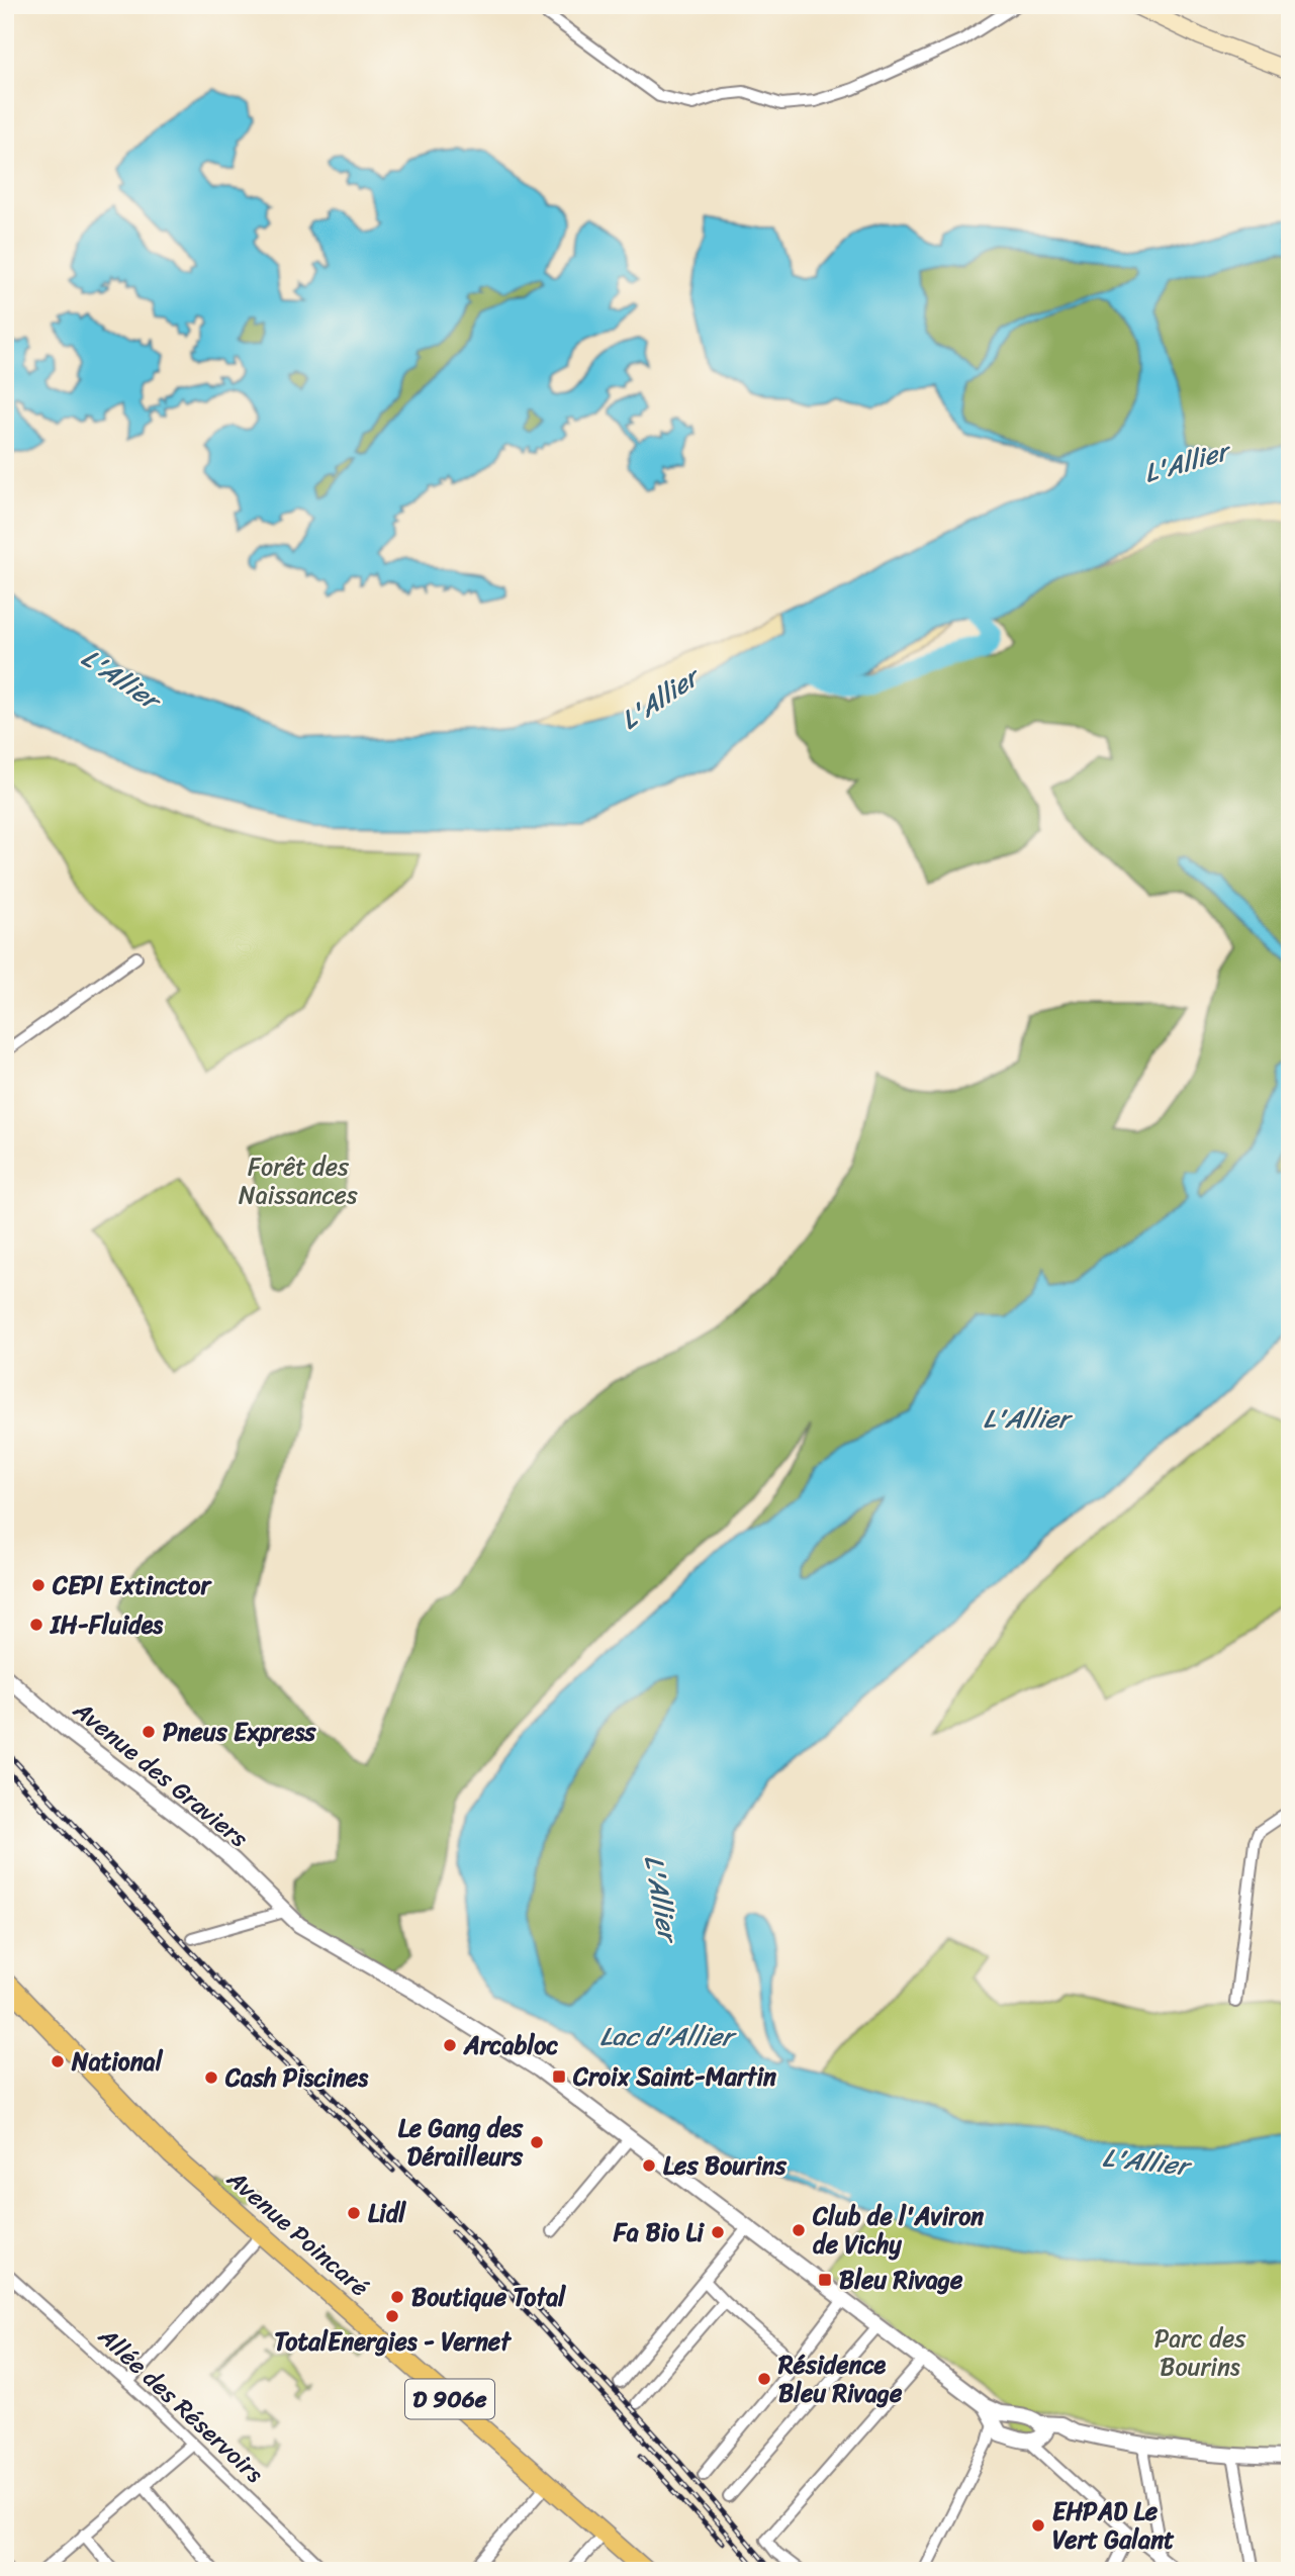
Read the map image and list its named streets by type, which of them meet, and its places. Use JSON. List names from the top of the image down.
{
  "streets": {
    "main road": ["Avenue Poincaré", "D 906e"],
    "street": ["Avenue des Graviers", "Allée des Réservoirs"]
  },
  "water": ["L'Allier", "Lac d'Allier"],
  "parks": ["Forêt des Naissances", "Parc des Bourins"],
  "places": {
    "other": [
      "CEPI Extinctor",
      "IH-Fluides",
      "Pneus Express",
      "Arcabloc",
      "National",
      "Cash Piscines",
      "Le Gang des Dérailleurs",
      "Les Bourins",
      "Lidl",
      "Club de l'Aviron de Vichy",
      "Fa Bio Li",
      "Boutique Total",
      "TotalEnergies - Vernet",
      "Résidence Bleu Rivage",
      "EHPAD Le Vert Galant"
    ],
    "transit": ["Croix Saint-Martin", "Bleu Rivage"]
  }
}
